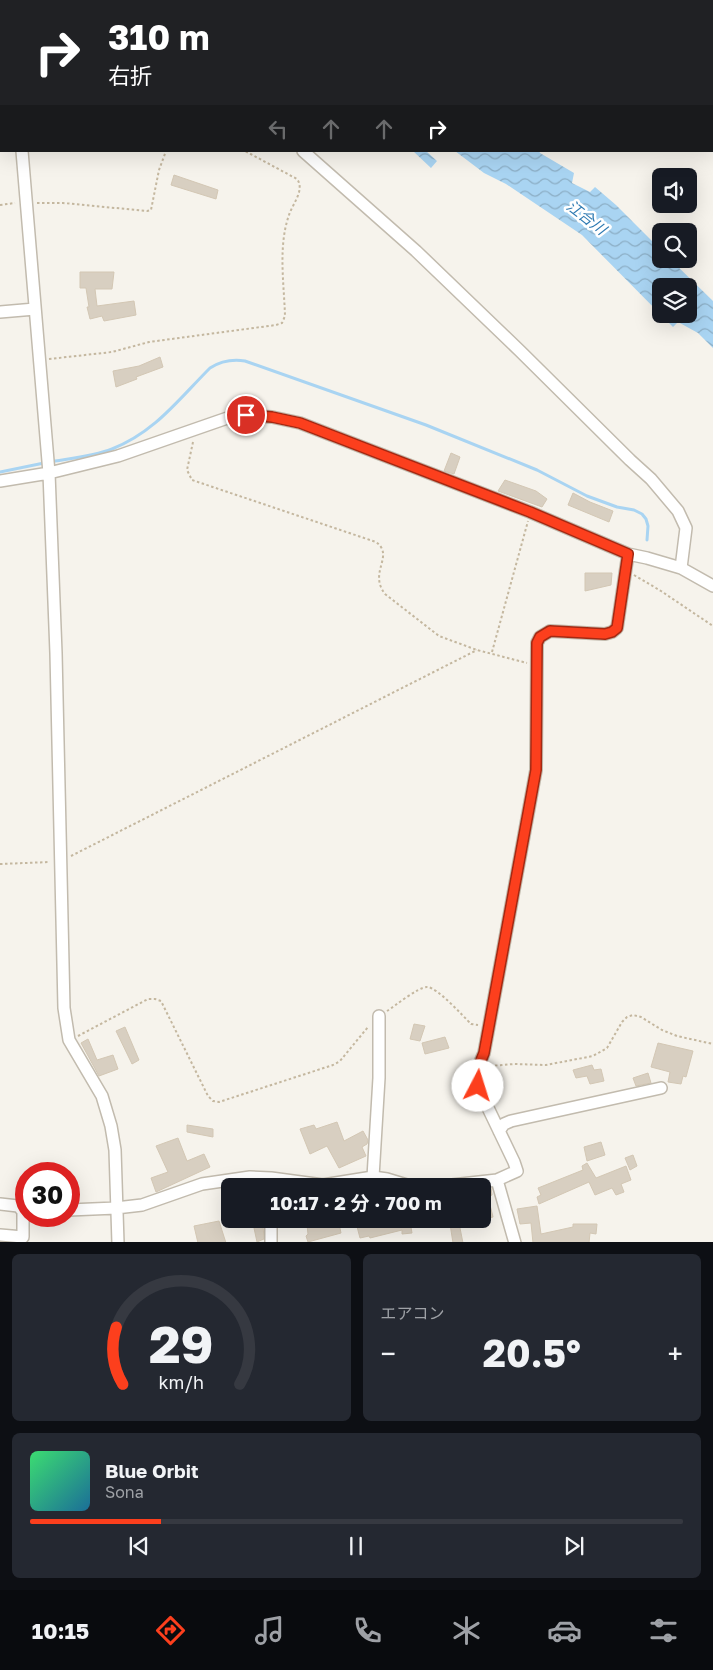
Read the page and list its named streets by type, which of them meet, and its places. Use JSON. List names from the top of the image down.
{
  "water": ["江合川"],
  "page": {
    "turn": ["310 m", "右折"],
    "limit": "30",
    "trip": "10:17 · 2 分 · 700 m",
    "tile": "エアコン",
    "heat": ["−", "20.5°", "+"],
    "song": ["Blue Orbit", "Sona"],
    "tabs": "10:15",
    "gauge": ["29", "km/h"]
  }
}
